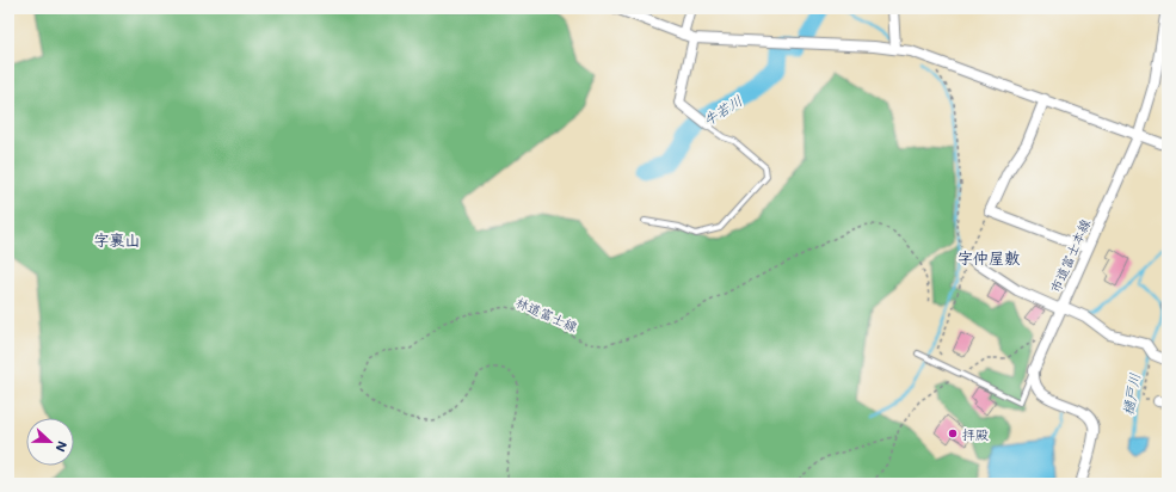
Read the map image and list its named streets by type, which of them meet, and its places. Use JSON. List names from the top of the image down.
{
  "streets": {
    "street": ["市道富士本線"],
    "path": ["林道富士線"]
  },
  "districts": ["字裏山", "字仲屋敷"],
  "water": ["牛若川", "樋戸川"],
  "places": ["拝殿"],
  "north": "right"
}
